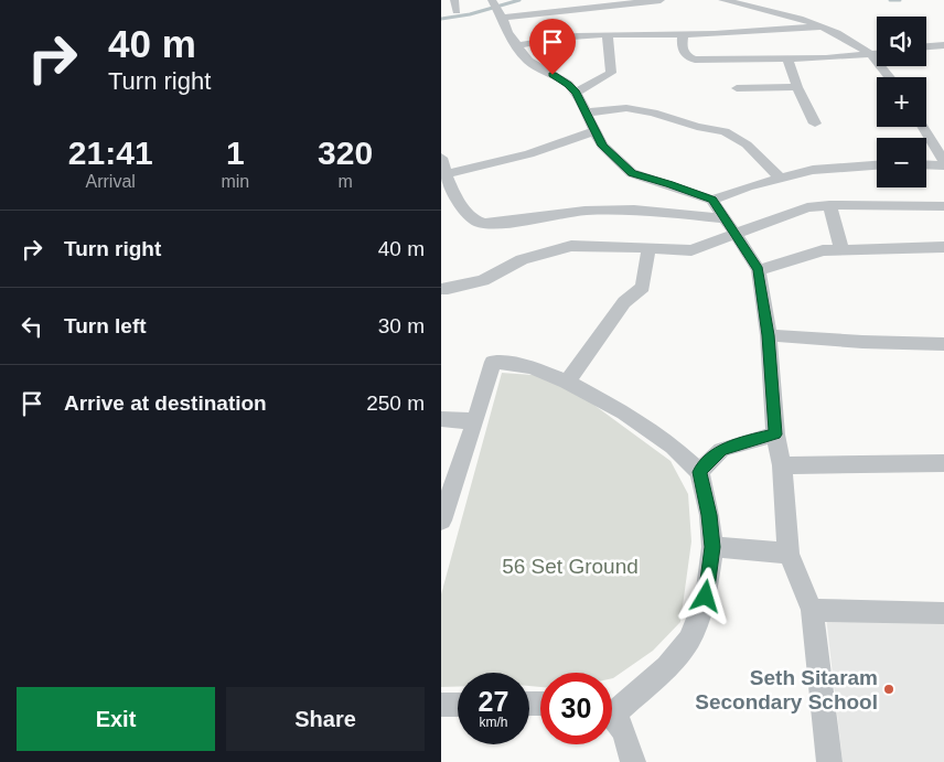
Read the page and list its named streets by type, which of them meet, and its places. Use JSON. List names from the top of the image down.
{
  "parks": ["56 Set Ground"],
  "places": ["Seth Sitaram Secondary School"],
  "page": {
    "turn": ["40 m", "Turn right"],
    "map_buttons": ["+", "−"],
    "eta": [
      "21:41",
      "Arrival",
      "1",
      "min",
      "320",
      "m"
    ],
    "list": [
      {
        "name": "Turn right",
        "value": "40 m"
      },
      {
        "name": "Turn left",
        "value": "30 m"
      },
      {
        "name": "Arrive at destination",
        "value": "250 m"
      }
    ],
    "speed": "27 km/h",
    "limit": "30",
    "buttons": ["Exit", "Share"]
  }
}
